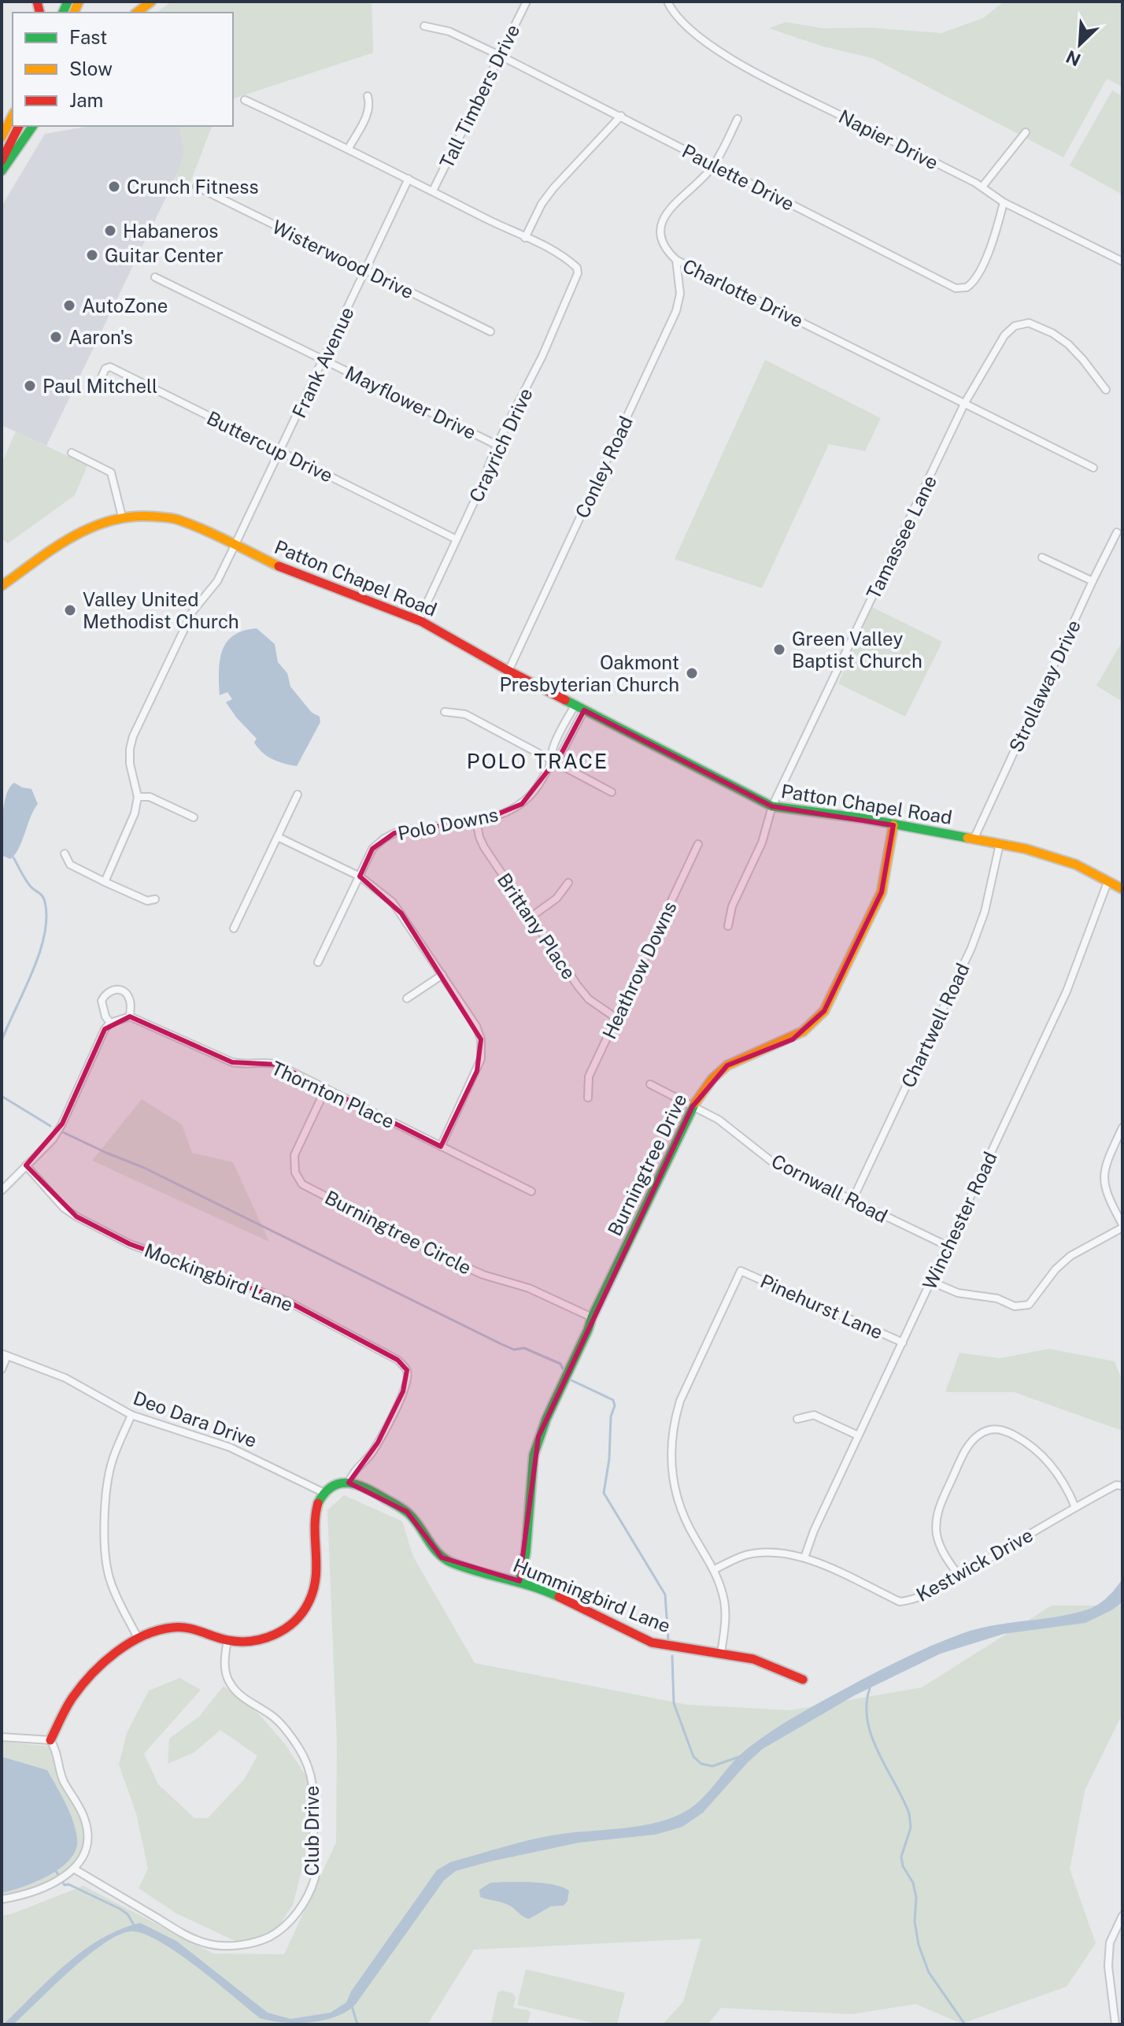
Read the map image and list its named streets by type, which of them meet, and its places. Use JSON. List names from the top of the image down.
{
  "streets": {
    "main road": ["Patton Chapel Road", "Burningtree Drive", "Hummingbird Lane"],
    "street": [
      "Tall Timbers Drive",
      "Napier Drive",
      "Paulette Drive",
      "Wisterwood Drive",
      "Charlotte Drive",
      "Frank Avenue",
      "Mayflower Drive",
      "Crayrich Drive",
      "Buttercup Drive",
      "Conley Road",
      "Tamassee Lane",
      "Strollaway Drive",
      "Polo Downs",
      "Brittany Place",
      "Heathrow Downs",
      "Chartwell Road",
      "Thornton Place",
      "Cornwall Road",
      "Winchester Road",
      "Burningtree Circle",
      "Mockingbird Lane",
      "Pinehurst Lane",
      "Deo Dara Drive",
      "Kestwick Drive",
      "Club Drive"
    ]
  },
  "crossings": [
    ["Tall Timbers Drive", "Paulette Drive"],
    ["Napier Drive", "Paulette Drive"],
    ["Paulette Drive", "Charlotte Drive"],
    ["Wisterwood Drive", "Frank Avenue"],
    ["Charlotte Drive", "Conley Road"],
    ["Charlotte Drive", "Tamassee Lane"],
    ["Frank Avenue", "Mayflower Drive"],
    ["Frank Avenue", "Buttercup Drive"],
    ["Frank Avenue", "Patton Chapel Road"],
    ["Mayflower Drive", "Crayrich Drive"],
    ["Crayrich Drive", "Buttercup Drive"],
    ["Crayrich Drive", "Patton Chapel Road"],
    ["Conley Road", "Patton Chapel Road"],
    ["Tamassee Lane", "Patton Chapel Road"],
    ["Patton Chapel Road", "Strollaway Drive"],
    ["Patton Chapel Road", "Polo Downs"],
    ["Patton Chapel Road", "Chartwell Road"],
    ["Patton Chapel Road", "Burningtree Drive"],
    ["Patton Chapel Road", "Winchester Road"],
    ["Polo Downs", "Brittany Place"],
    ["Brittany Place", "Heathrow Downs"],
    ["Chartwell Road", "Cornwall Road"],
    ["Thornton Place", "Burningtree Circle"],
    ["Burningtree Drive", "Cornwall Road"],
    ["Burningtree Drive", "Burningtree Circle"],
    ["Burningtree Drive", "Hummingbird Lane"],
    ["Cornwall Road", "Winchester Road"],
    ["Winchester Road", "Pinehurst Lane"],
    ["Winchester Road", "Kestwick Drive"],
    ["Mockingbird Lane", "Hummingbird Lane"],
    ["Pinehurst Lane", "Kestwick Drive"]
  ],
  "districts": ["POLO TRACE"],
  "places": [
    "Crunch Fitness",
    "Habaneros",
    "Guitar Center",
    "AutoZone",
    "Aaron's",
    "Paul Mitchell",
    "Valley United Methodist Church",
    "Green Valley Baptist Church",
    "Oakmont Presbyterian Church"
  ],
  "legend": ["Fast", "Slow", "Jam"],
  "north": "bottom left"
}
